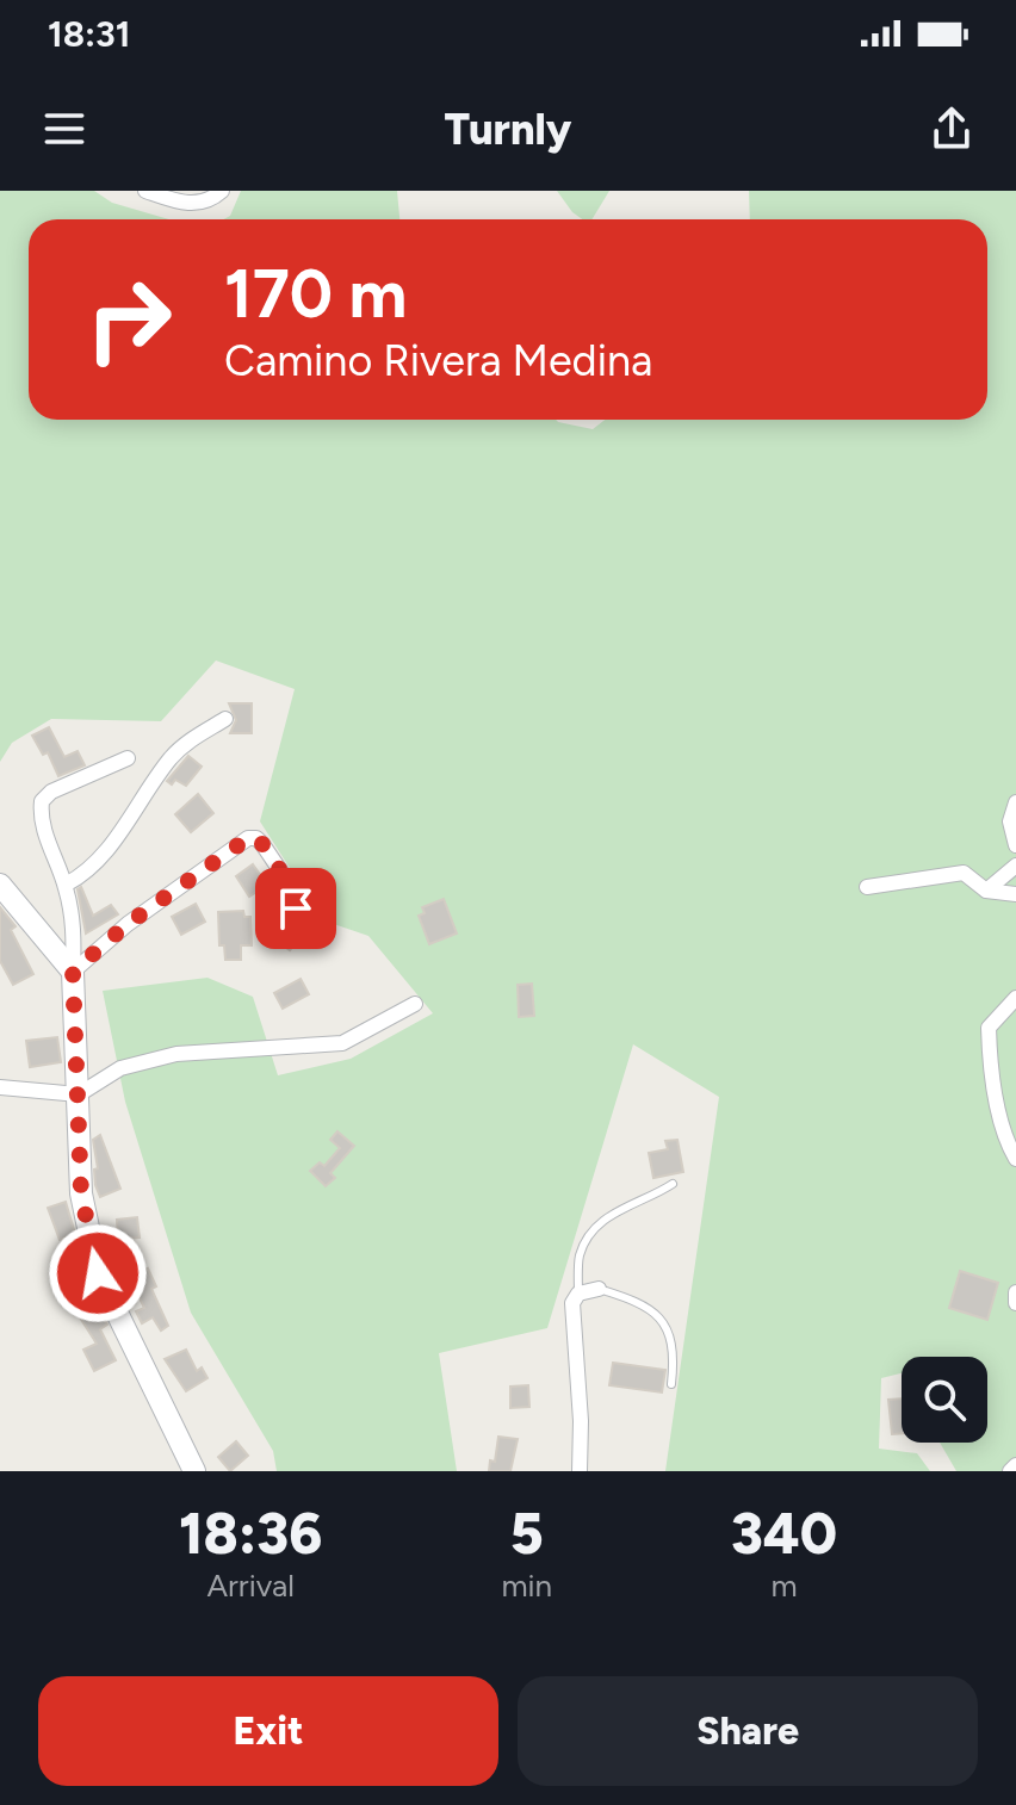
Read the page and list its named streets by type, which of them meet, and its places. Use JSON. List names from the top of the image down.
{
  "page": {
    "status": "18:31",
    "header": "Turnly",
    "turn": ["170 m", "Camino Rivera Medina"],
    "eta": [
      "18:36",
      "Arrival",
      "5",
      "min",
      "340",
      "m"
    ],
    "buttons": ["Exit", "Share"]
  }
}
